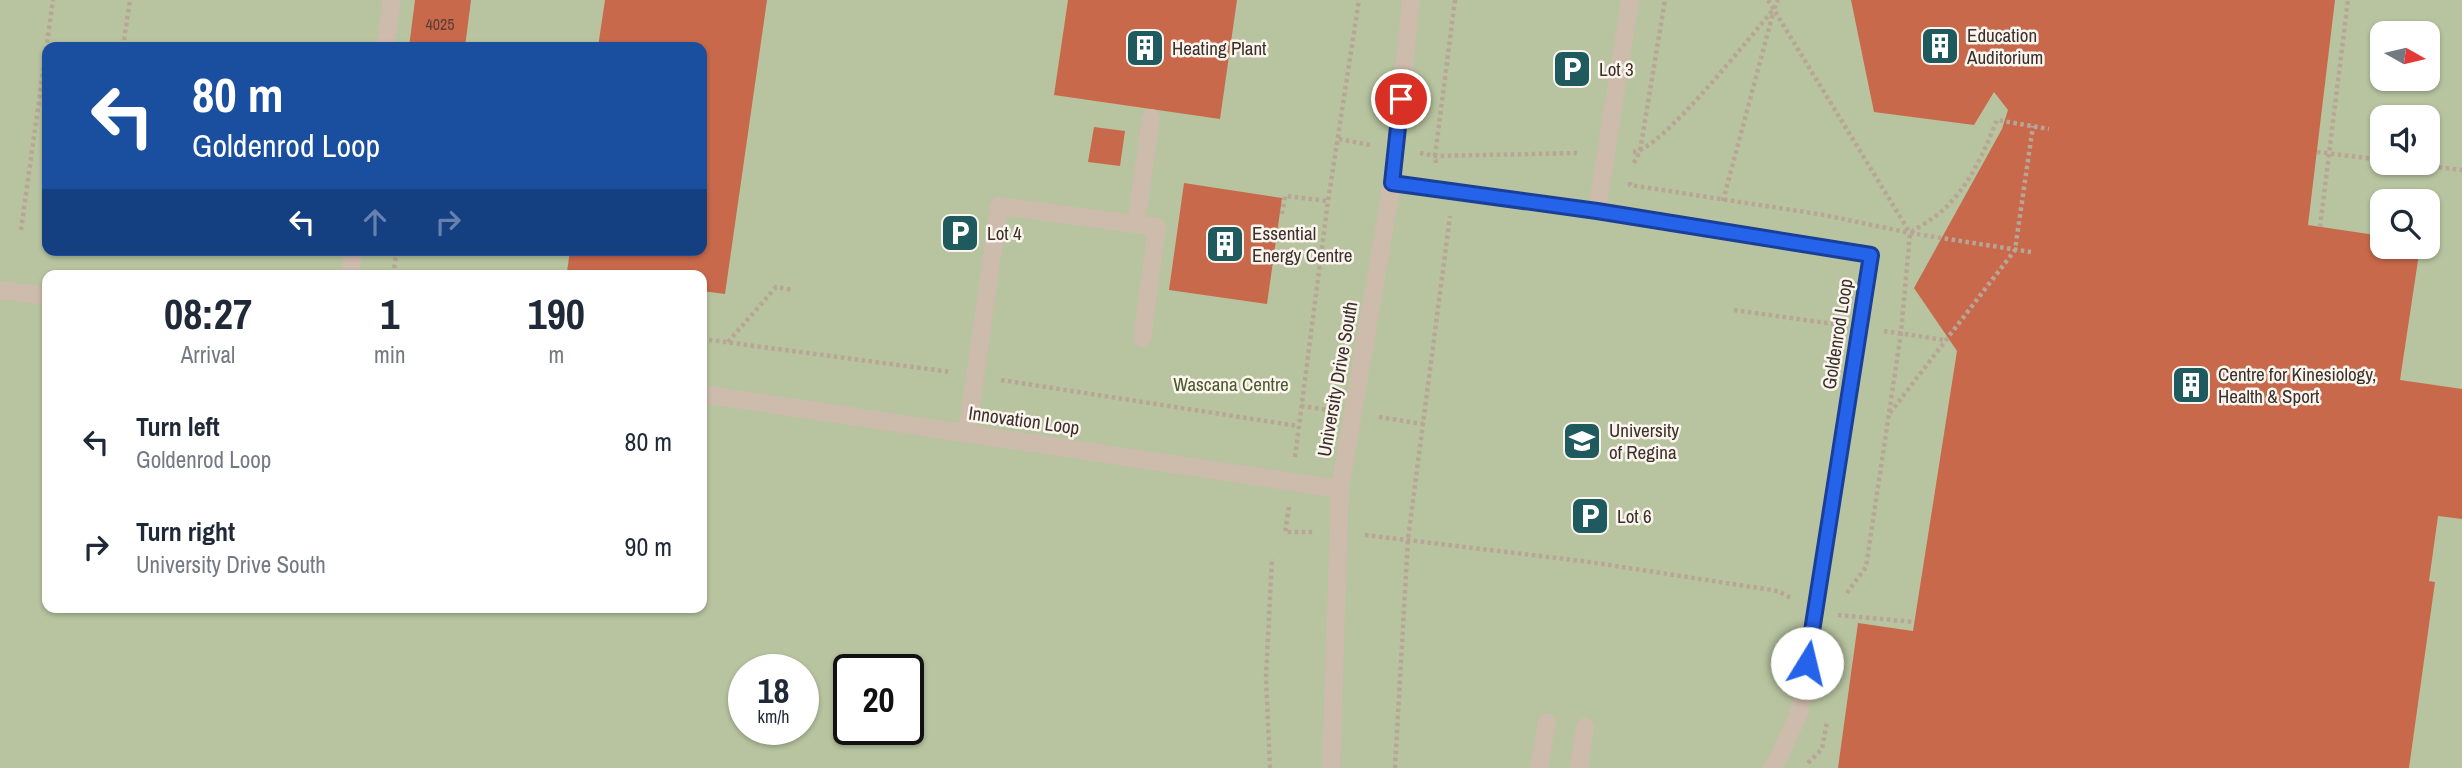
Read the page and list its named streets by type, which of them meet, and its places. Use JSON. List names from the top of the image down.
{
  "streets": {
    "street": ["Goldenrod Loop", "University Drive South", "Innovation Loop"]
  },
  "crossings": [
    ["Goldenrod Loop", "University Drive South"],
    ["University Drive South", "Innovation Loop"]
  ],
  "parks": ["Wascana Centre"],
  "places": {
    "building": [
      "Education Auditorium",
      "Heating Plant",
      "Essential Energy Centre",
      "Centre for Kinesiology, Health & Sport"
    ],
    "parking": ["Lot 3", "Lot 4", "Lot 6"],
    "school or university": ["University of Regina"]
  },
  "house_numbers": ["4025"],
  "north": "right",
  "page": {
    "turn": ["80 m", "Goldenrod Loop"],
    "eta": [
      "08:27",
      "Arrival",
      "1",
      "min",
      "190",
      "m"
    ],
    "list": [
      {
        "name": "Turn left",
        "note": "Goldenrod Loop",
        "value": "80 m"
      },
      {
        "name": "Turn right",
        "note": "University Drive South",
        "value": "90 m"
      }
    ],
    "speed": "18 km/h",
    "limit": "20"
  }
}
